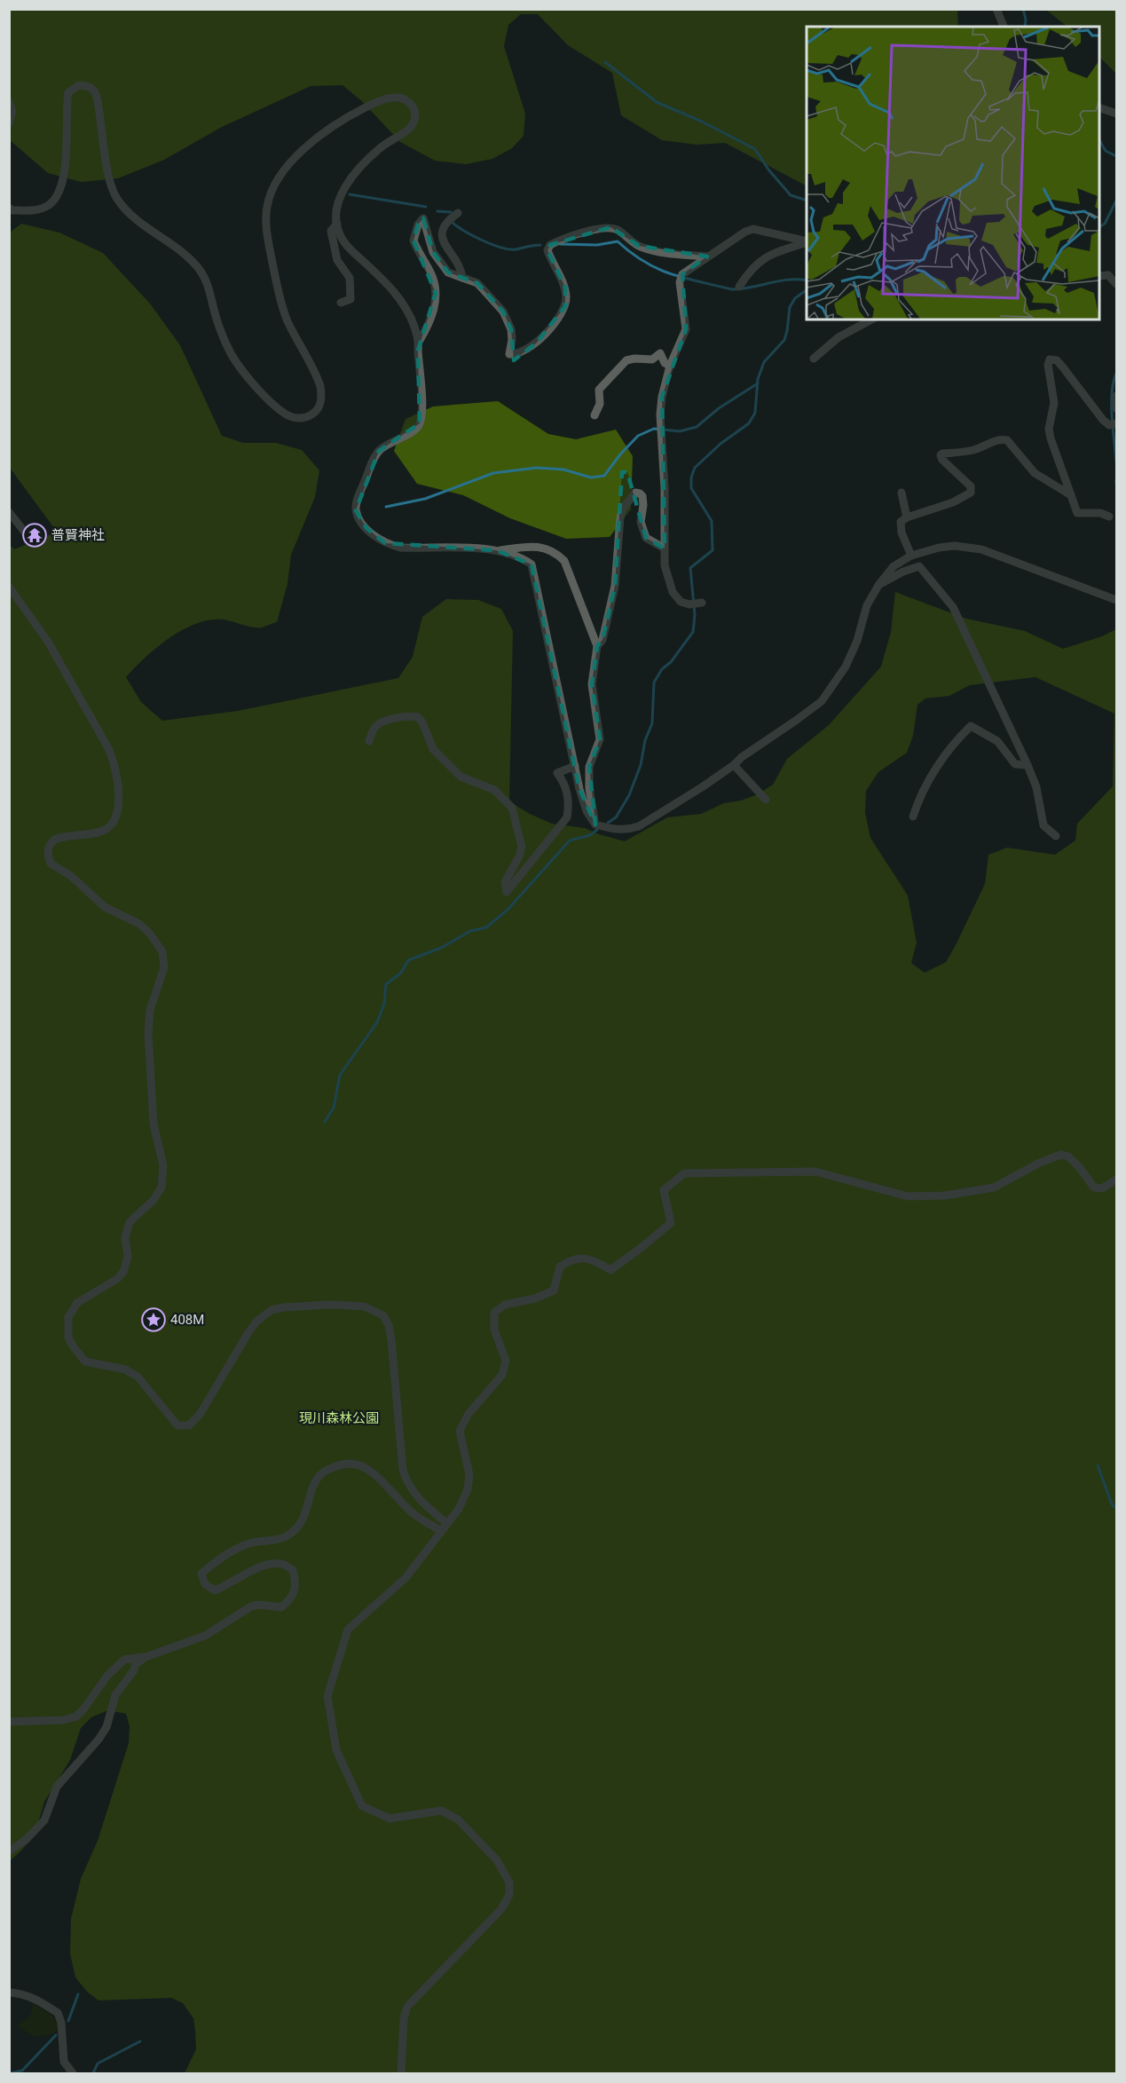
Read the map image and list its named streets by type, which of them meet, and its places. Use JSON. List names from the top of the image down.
{
  "parks": ["現川森林公園"],
  "places": {
    "temple": ["普賢神社"],
    "place": ["408M"]
  }
}
